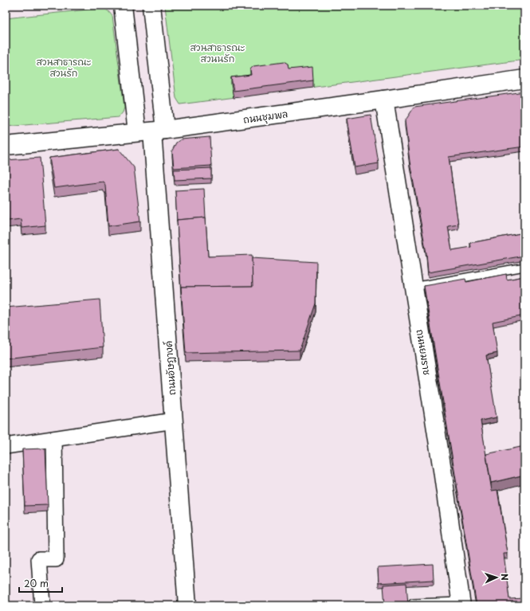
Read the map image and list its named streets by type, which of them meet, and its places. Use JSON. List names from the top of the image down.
{
  "streets": {
    "main road": ["ถนนชุมพล", "ถนนยมราช", "ถนนอัษฎางค์"]
  },
  "crossings": [
    ["ถนนชุมพล", "ถนนยมราช"],
    ["ถนนชุมพล", "ถนนอัษฎางค์"]
  ],
  "parks": ["สวนสาธารณะ สวนนรัก", "สวนสาธารณะ สวนรัก"],
  "scale_bar": "20 m",
  "north": "right"
}
